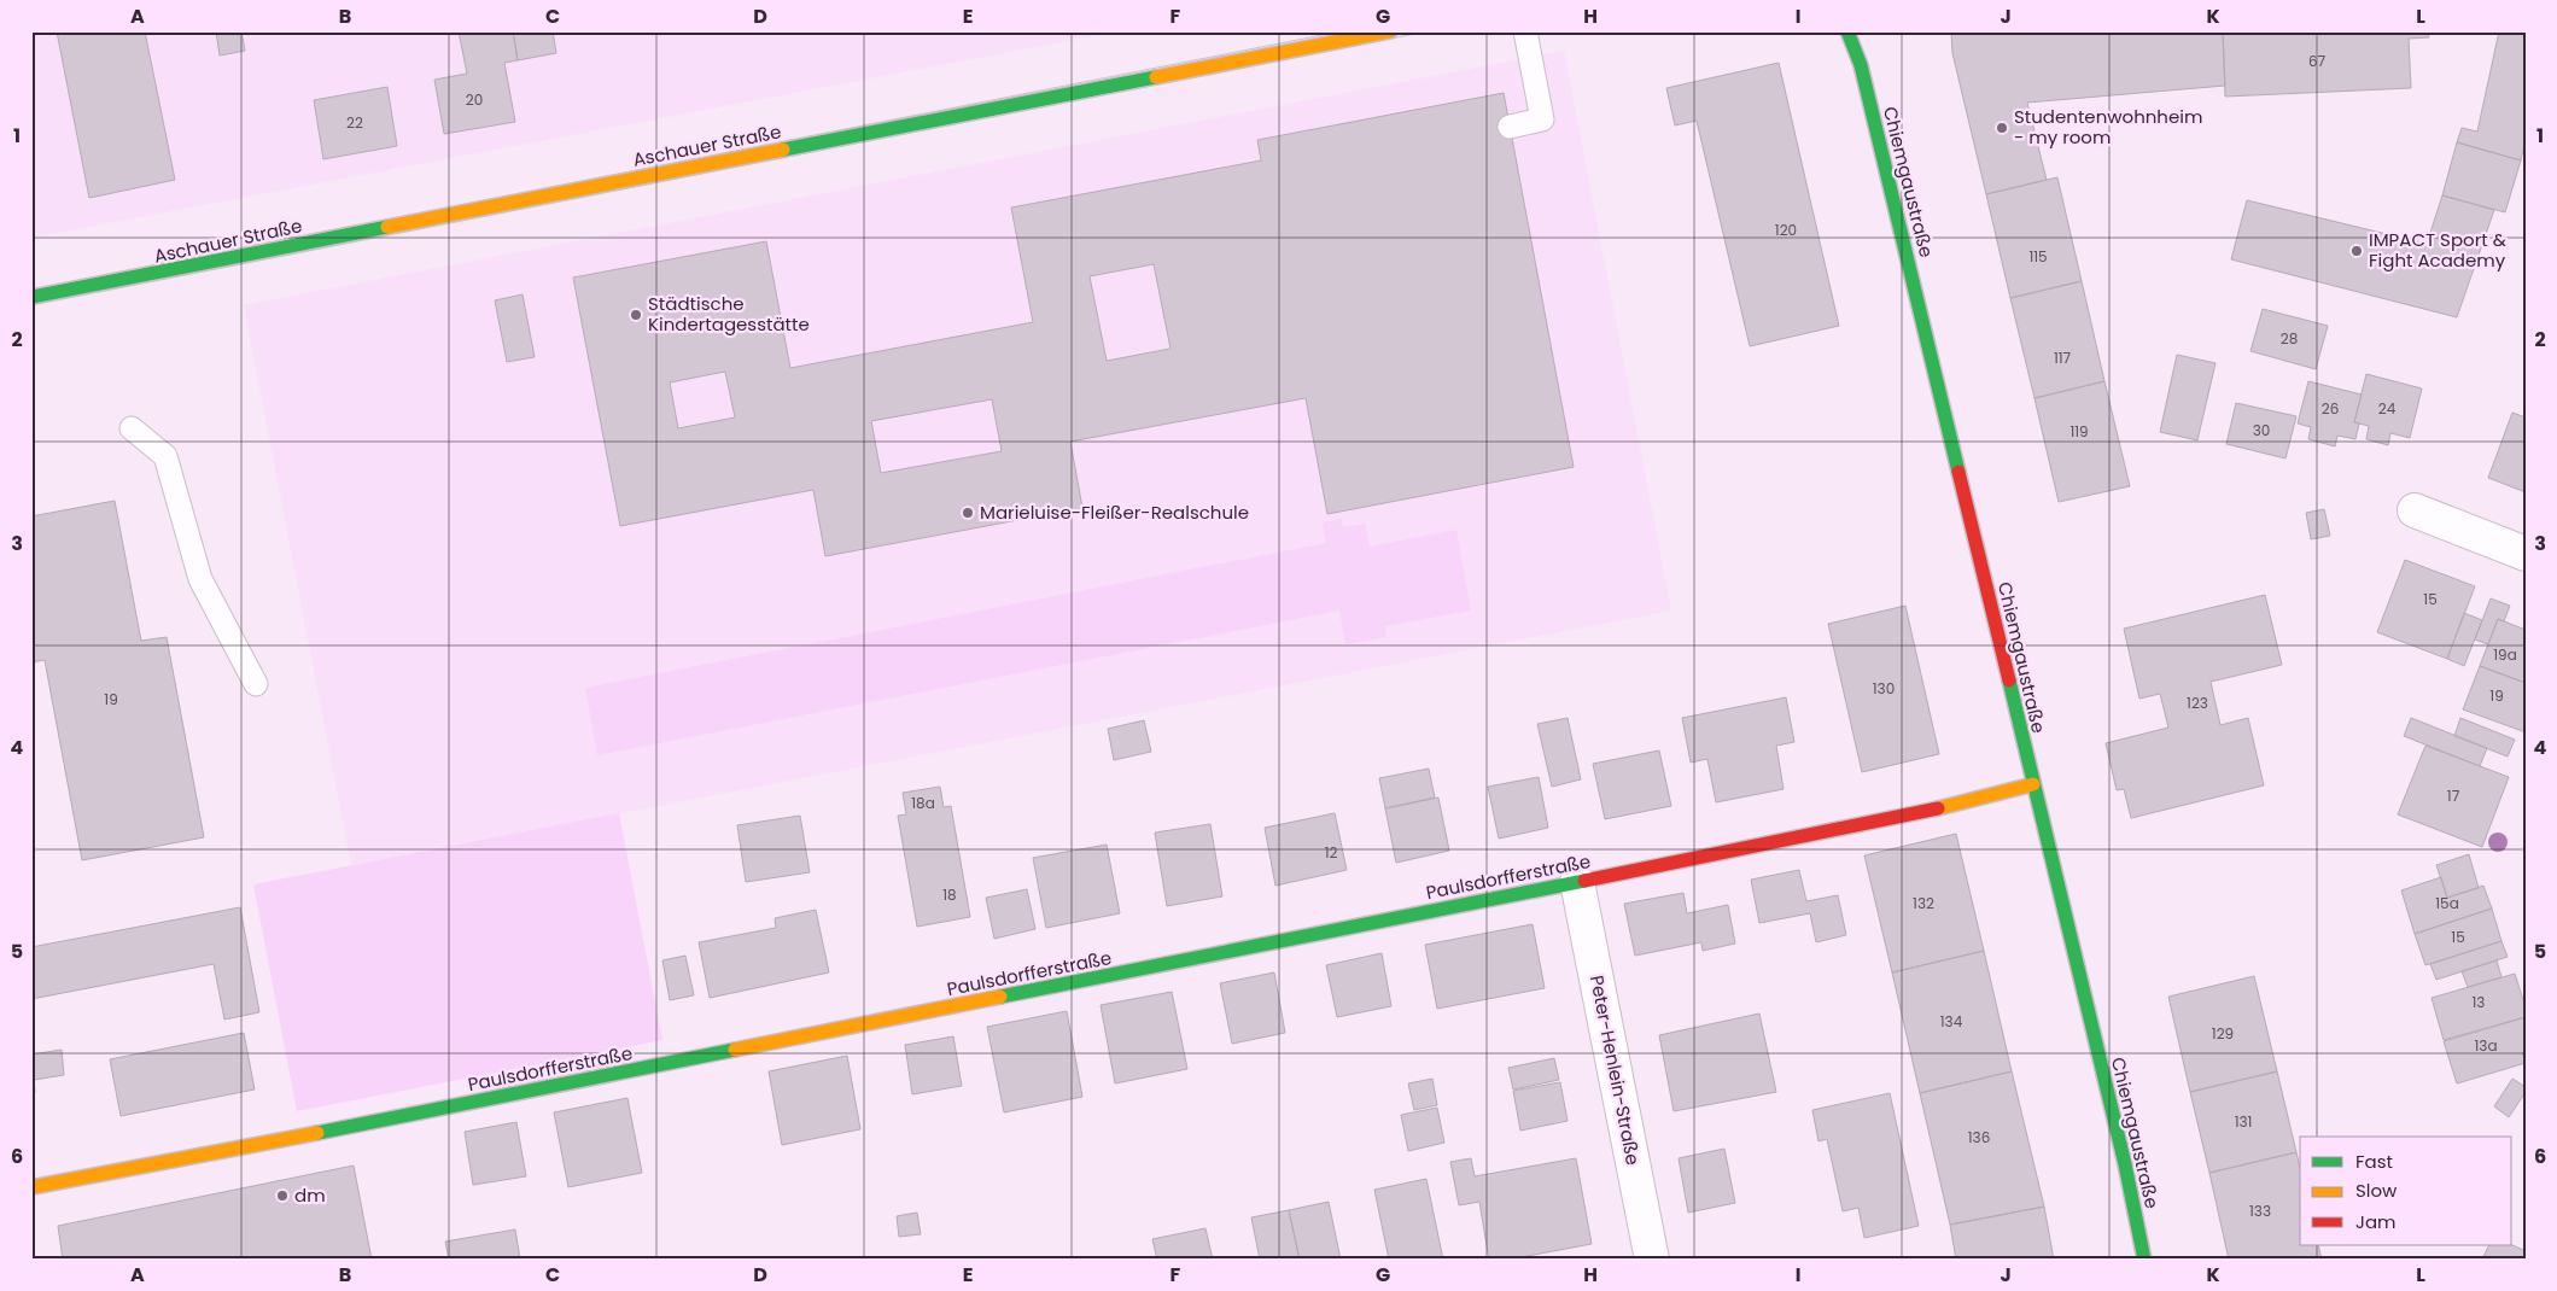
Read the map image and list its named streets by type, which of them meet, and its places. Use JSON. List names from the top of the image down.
{
  "streets": {
    "street": [
      "Aschauer Straße",
      "Chiemgaustraße",
      "Paulsdorfferstraße",
      "Peter-Henlein-Straße"
    ]
  },
  "crossings": [
    ["Chiemgaustraße", "Paulsdorfferstraße"],
    ["Paulsdorfferstraße", "Peter-Henlein-Straße"]
  ],
  "places": [
    "Studentenwohnheim - my room",
    "IMPACT Sport & Fight Academy",
    "Städtische Kindertagesstätte",
    "Marieluise-Fleißer-Realschule",
    "dm"
  ],
  "house_numbers": [
    "67",
    "20",
    "22",
    "120",
    "115",
    "28",
    "117",
    "26",
    "24",
    "30",
    "119",
    "15",
    "19a",
    "130",
    "19",
    "19",
    "123",
    "17",
    "18a",
    "12",
    "18",
    "132",
    "15a",
    "15",
    "13",
    "134",
    "129",
    "13a",
    "131",
    "136",
    "133"
  ],
  "legend": ["Fast", "Slow", "Jam"],
  "grid": {
    "columns": [
      "A",
      "B",
      "C",
      "D",
      "E",
      "F",
      "G",
      "H",
      "I",
      "J",
      "K",
      "L"
    ],
    "rows": [
      "1",
      "2",
      "3",
      "4",
      "5",
      "6"
    ]
  }
}
